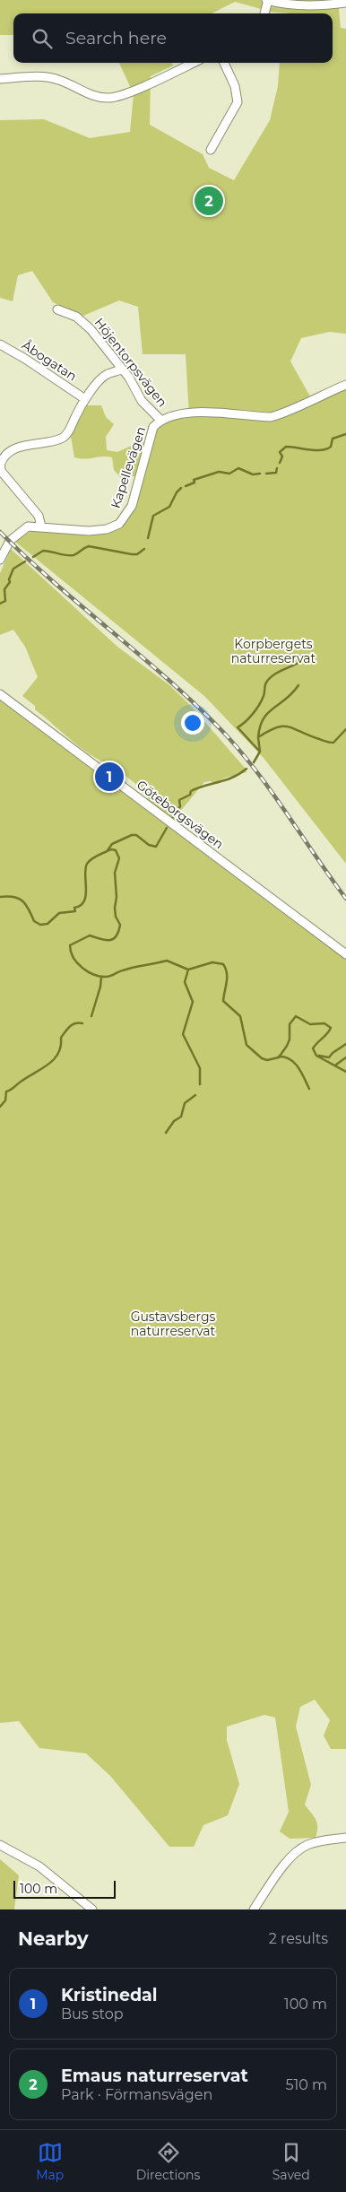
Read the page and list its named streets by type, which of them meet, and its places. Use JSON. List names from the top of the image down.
{
  "streets": {
    "street": [
      "Åbogatan",
      "Höjentorpsvägen",
      "Kapellevägen",
      "Göteborgsvägen"
    ]
  },
  "crossings": [
    ["Höjentorpsvägen", "Kapellevägen"]
  ],
  "parks": ["Korpbergets naturreservat", "Gustavsbergs naturreservat"],
  "scale_bar": "100 m",
  "page": {
    "search": "Search here",
    "pins": ["2", "1"],
    "scale": "100 m",
    "heading": ["Nearby", "2 results"],
    "list": [
      {
        "mark": "1",
        "name": "Kristinedal",
        "note": "Bus stop",
        "value": "100 m"
      },
      {
        "mark": "2",
        "name": "Emaus naturreservat",
        "note": "Park · Förmansvägen",
        "value": "510 m"
      }
    ],
    "nav": ["Map", "Directions", "Saved"]
  }
}
